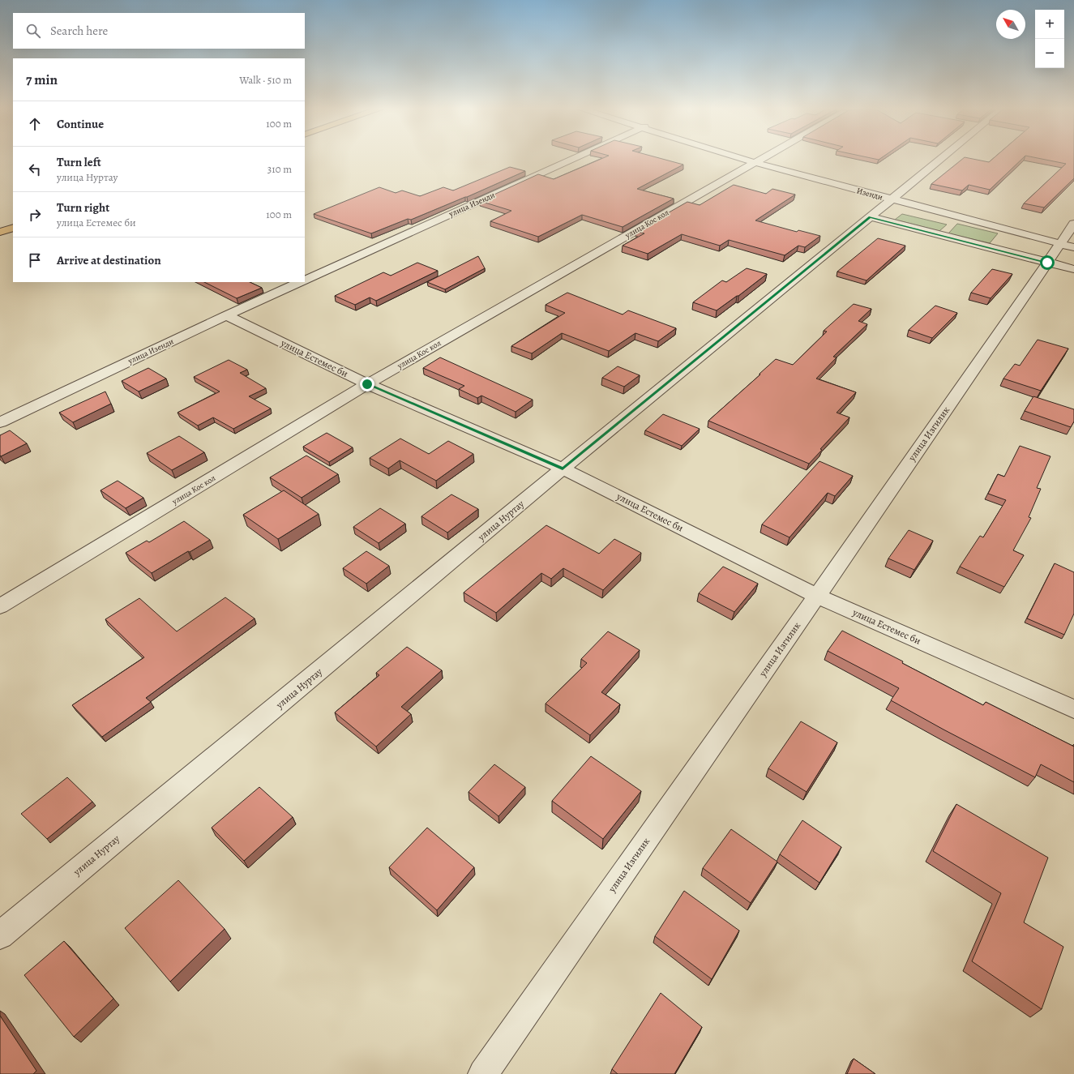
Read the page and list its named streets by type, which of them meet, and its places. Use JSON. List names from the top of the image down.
{
  "streets": {
    "street": [
      "Изенди",
      "улица Изенди",
      "улица Кос кол",
      "улица Естемес би",
      "улица Изгилик",
      "улица Нуртау"
    ]
  },
  "crossings": [
    ["Изенди", "улица Кос кол"],
    ["Изенди", "улица Изгилик"],
    ["Изенди", "улица Нуртау"],
    ["улица Изенди", "улица Естемес би"],
    ["улица Кос кол", "улица Естемес би"],
    ["улица Естемес би", "улица Изгилик"],
    ["улица Естемес би", "улица Нуртау"]
  ],
  "north": "top left",
  "page": {
    "map_buttons": ["+", "−"],
    "search": "Search here",
    "heading": ["7 min", "Walk · 510 m"],
    "list": [
      ["Continue", "100 m"],
      ["Turn left", "улица Нуртау", "310 m"],
      ["Turn right", "улица Естемес би", "100 m"],
      "Arrive at destination"
    ]
  }
}
